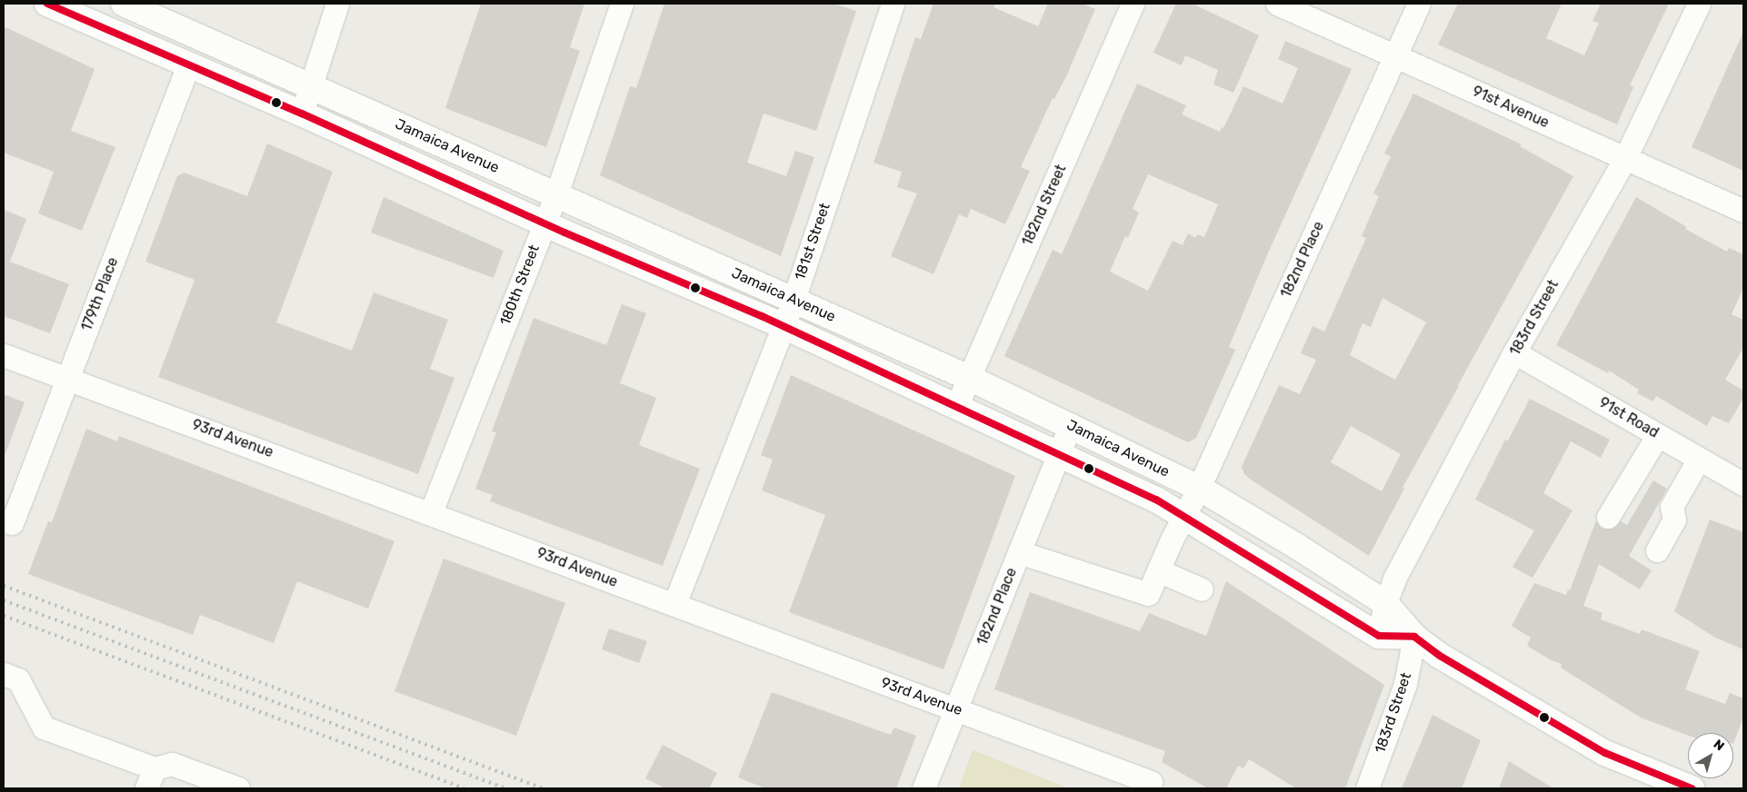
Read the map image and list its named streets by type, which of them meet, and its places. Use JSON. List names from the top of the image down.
{
  "streets": {
    "main road": ["Jamaica Avenue"],
    "street": [
      "91st Avenue",
      "182nd Street",
      "181st Street",
      "182nd Place",
      "180th Street",
      "179th Place",
      "183rd Street",
      "91st Road",
      "93rd Avenue"
    ]
  },
  "crossings": [
    ["91st Avenue", "182nd Place"],
    ["91st Avenue", "183rd Street"],
    ["Jamaica Avenue", "182nd Street"],
    ["Jamaica Avenue", "181st Street"],
    ["Jamaica Avenue", "182nd Place"],
    ["Jamaica Avenue", "180th Street"],
    ["Jamaica Avenue", "179th Place"],
    ["Jamaica Avenue", "183rd Street"],
    ["181st Street", "93rd Avenue"],
    ["182nd Place", "93rd Avenue"],
    ["180th Street", "93rd Avenue"],
    ["179th Place", "93rd Avenue"],
    ["183rd Street", "91st Road"]
  ],
  "north": "top right"
}
